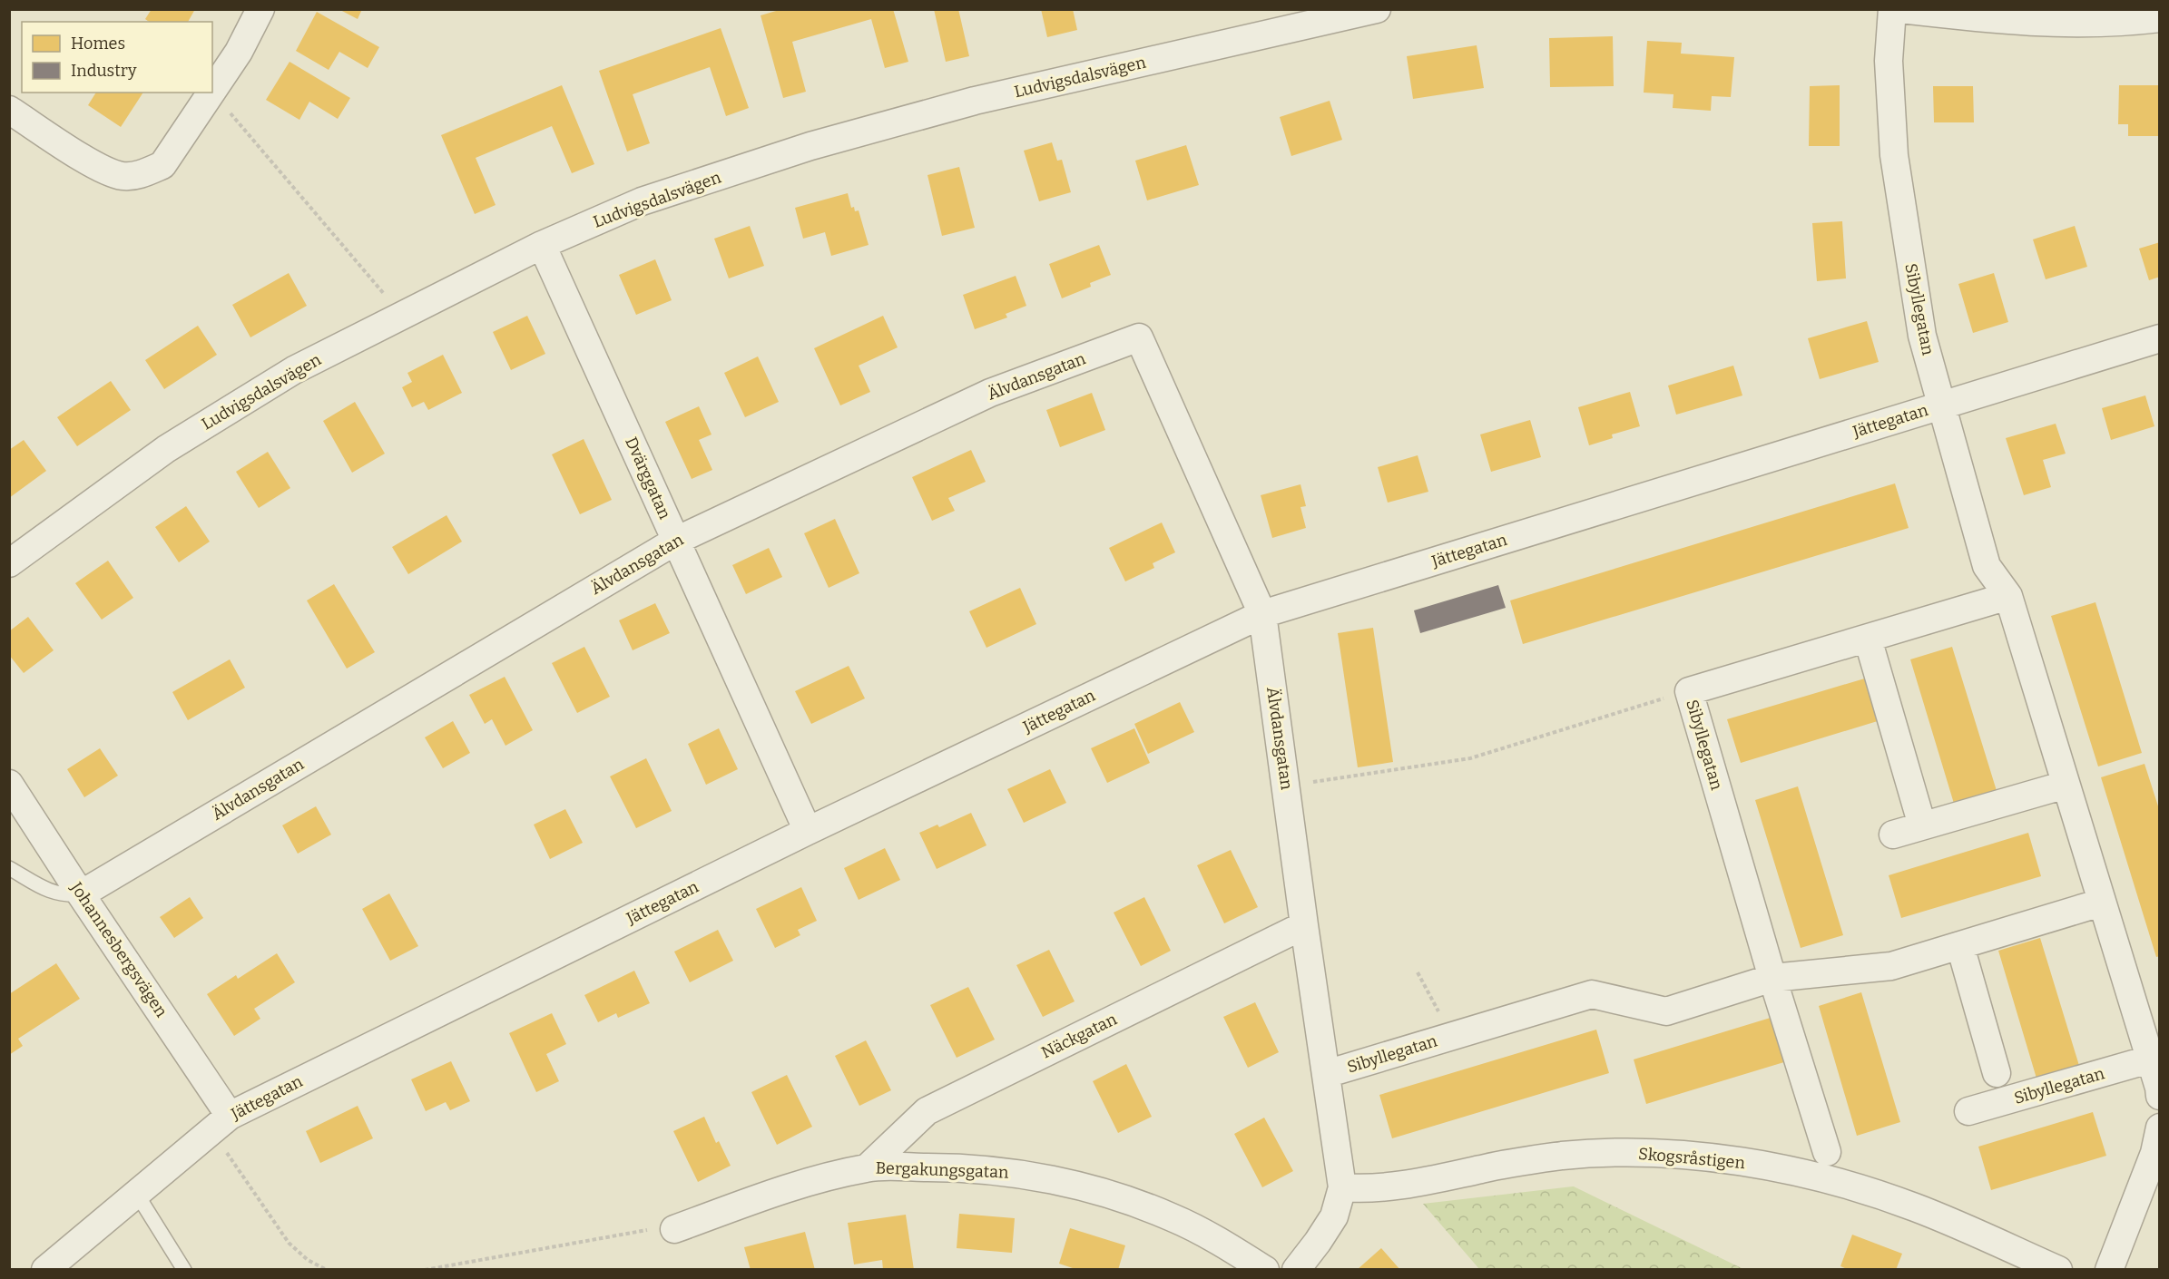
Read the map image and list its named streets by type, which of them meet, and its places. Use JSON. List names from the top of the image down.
{
  "streets": {
    "street": [
      "Ludvigsdalsvägen",
      "Sibyllegatan",
      "Älvdansgatan",
      "Jättegatan",
      "Dvärggatan",
      "Johannesbergsvägen",
      "Näckgatan",
      "Skogsråstigen",
      "Bergakungsgatan"
    ]
  },
  "crossings": [
    ["Ludvigsdalsvägen", "Dvärggatan"],
    ["Sibyllegatan", "Älvdansgatan"],
    ["Sibyllegatan", "Jättegatan"],
    ["Älvdansgatan", "Jättegatan"],
    ["Älvdansgatan", "Dvärggatan"],
    ["Älvdansgatan", "Johannesbergsvägen"],
    ["Älvdansgatan", "Näckgatan"],
    ["Älvdansgatan", "Skogsråstigen"],
    ["Jättegatan", "Dvärggatan"],
    ["Jättegatan", "Johannesbergsvägen"],
    ["Näckgatan", "Bergakungsgatan"]
  ],
  "legend": ["Homes", "Industry"]
}
